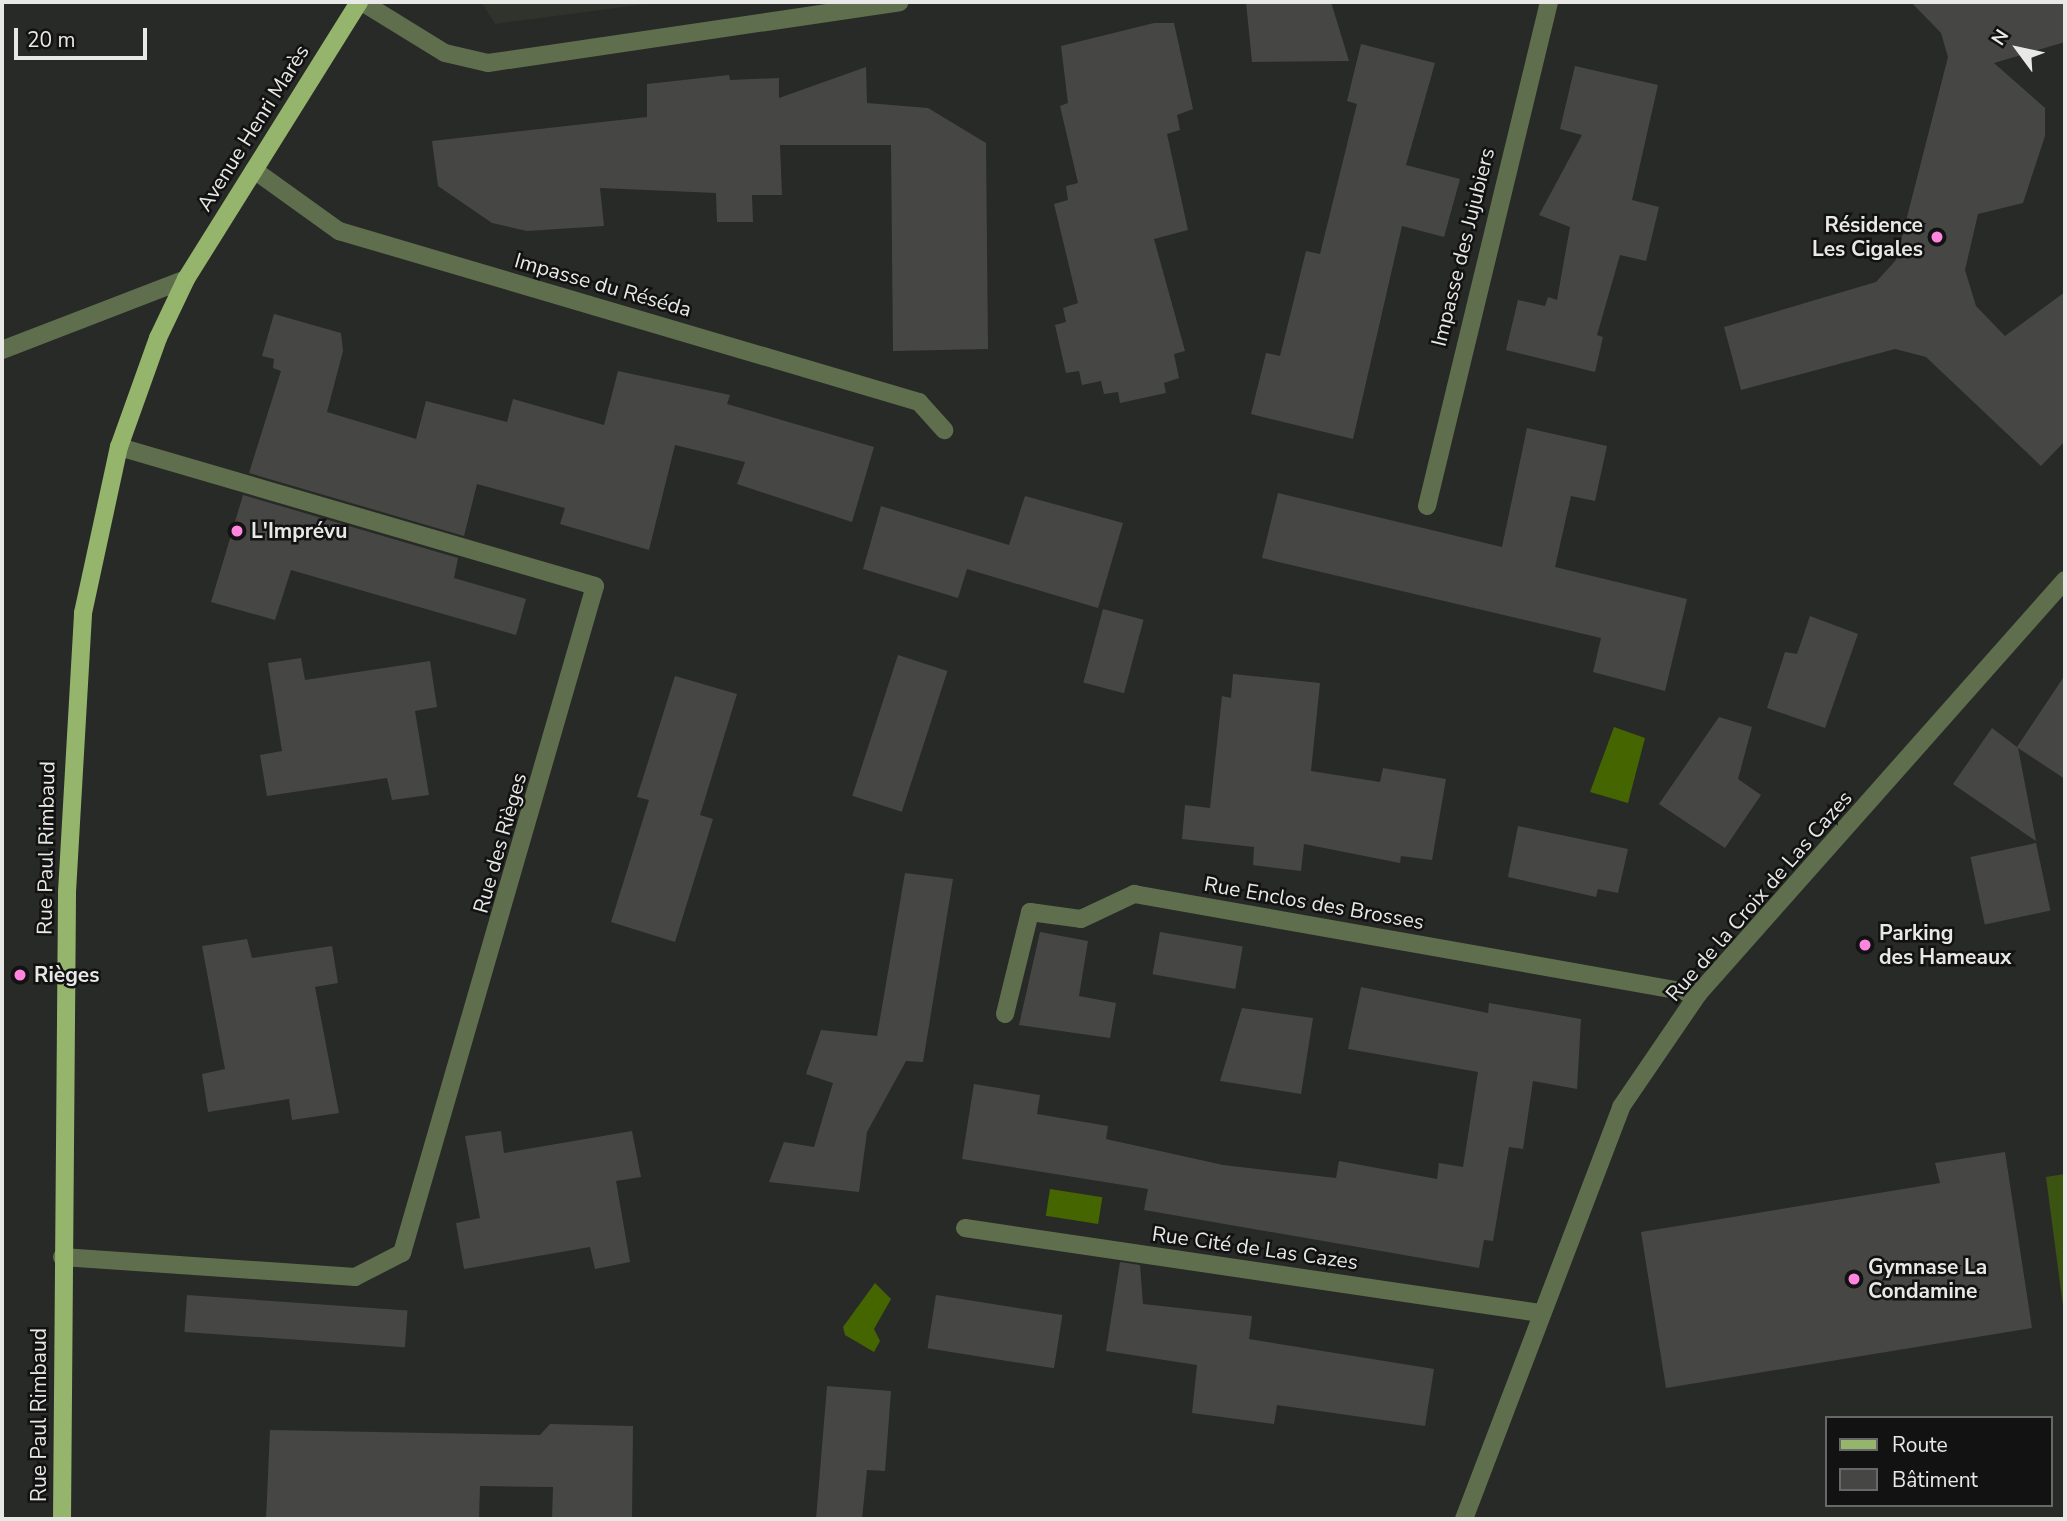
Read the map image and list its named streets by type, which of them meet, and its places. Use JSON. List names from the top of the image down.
{
  "streets": {
    "main road": ["Avenue Henri Marès", "Rue Paul Rimbaud"],
    "street": [
      "Impasse des Jujubiers",
      "Impasse du Réséda",
      "Rue des Rièges",
      "Rue de la Croix de Las Cazes",
      "Rue Enclos des Brosses",
      "Rue Cité de Las Cazes"
    ]
  },
  "crossings": [
    ["Avenue Henri Marès", "Impasse du Réséda"],
    ["Avenue Henri Marès", "Rue Paul Rimbaud"],
    ["Rue des Rièges", "Rue Paul Rimbaud"],
    ["Rue de la Croix de Las Cazes", "Rue Enclos des Brosses"],
    ["Rue de la Croix de Las Cazes", "Rue Cité de Las Cazes"]
  ],
  "places": [
    "Résidence Les Cigales",
    "L'Imprévu",
    "Parking des Hameaux",
    "Rièges",
    "Gymnase La Condamine"
  ],
  "legend": ["Route", "Bâtiment"],
  "scale_bar": "20 m",
  "north": "top left"
}
